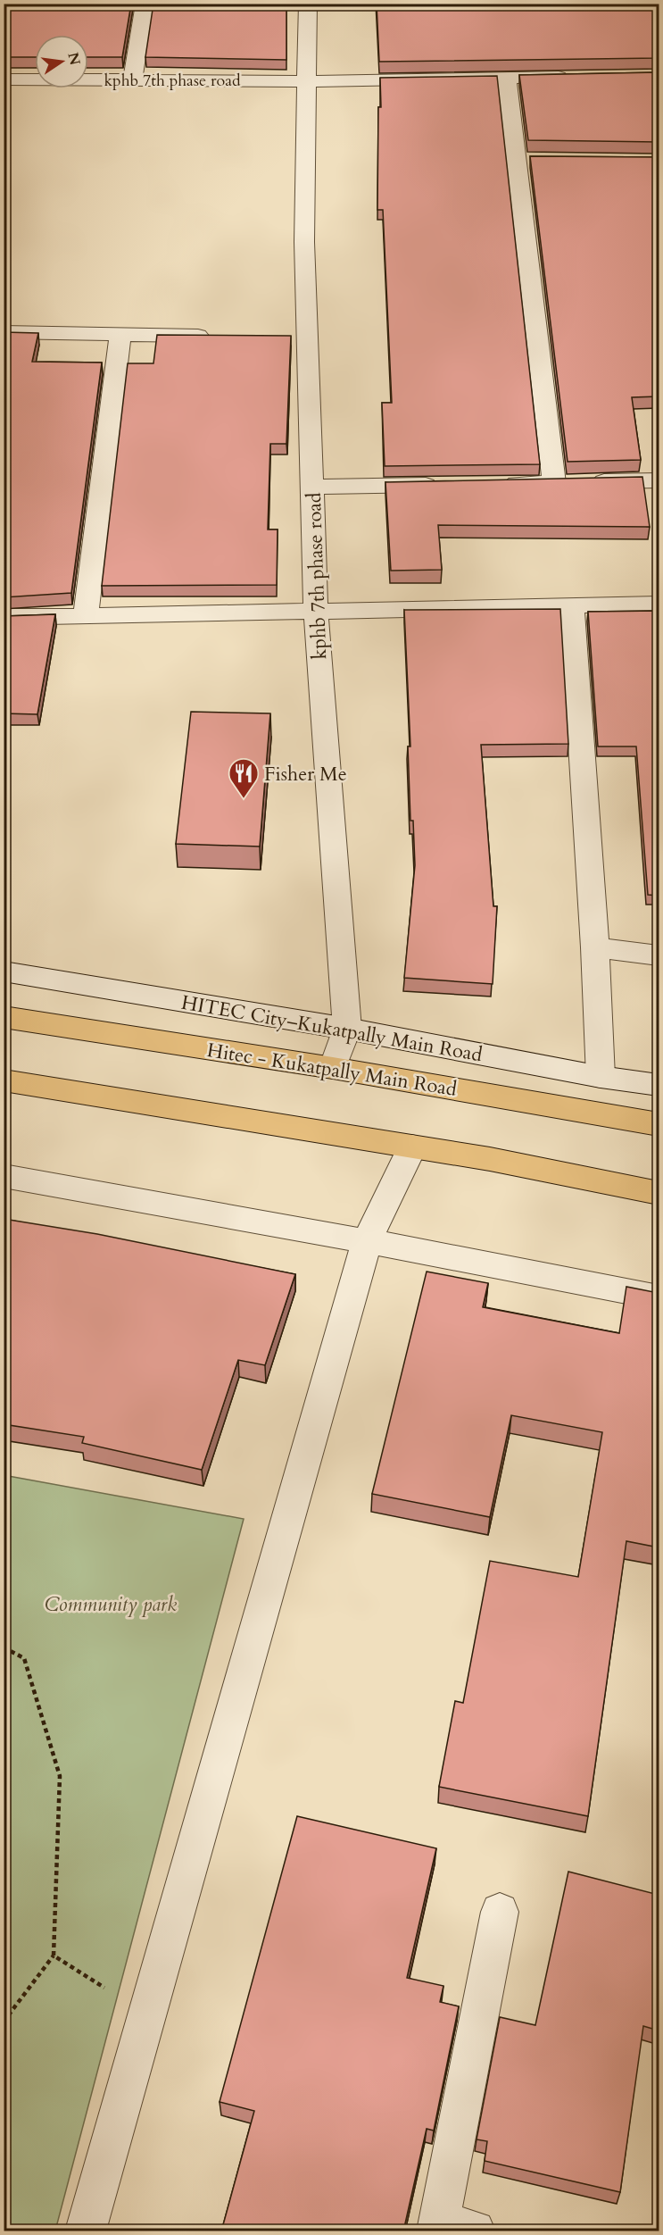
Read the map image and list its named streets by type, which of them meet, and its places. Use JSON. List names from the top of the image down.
{
  "streets": {
    "main road": ["Hitec - Kukatpally Main Road"],
    "street": ["kphb 7th phase road", "HITEC City–Kukatpally Main Road"]
  },
  "crossings": [
    ["kphb 7th phase road", "HITEC City–Kukatpally Main Road"],
    ["kphb 7th phase road", "Hitec - Kukatpally Main Road"]
  ],
  "parks": ["Community park"],
  "places": {
    "restaurant": ["Fisher Me"]
  },
  "north": "right"
}
